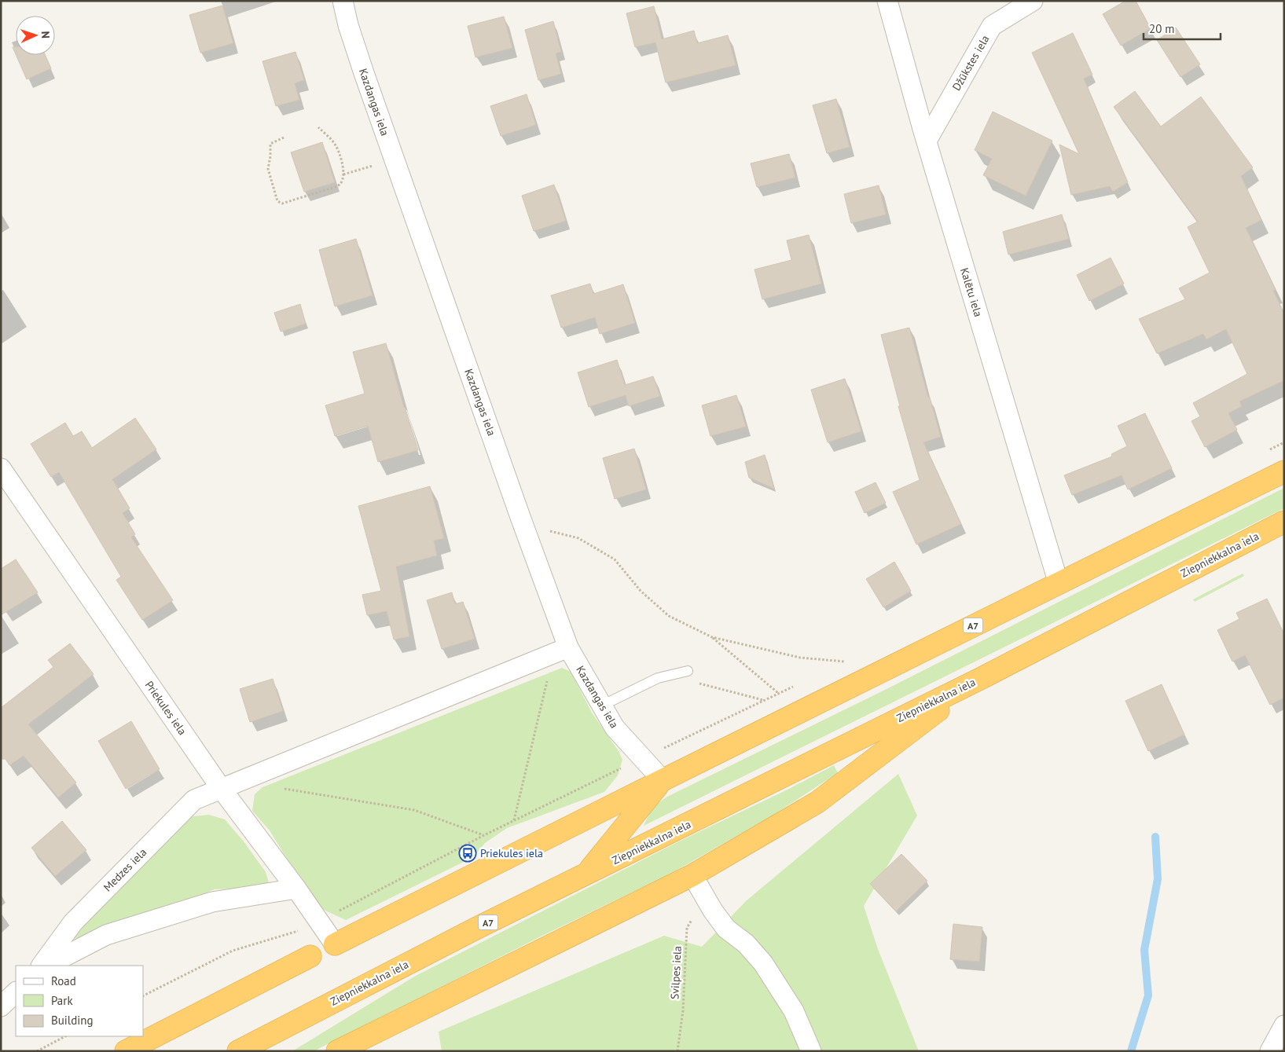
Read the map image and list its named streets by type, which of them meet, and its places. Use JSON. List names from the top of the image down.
{
  "streets": {
    "highway": ["Ziepniekkalna iela", "A7"],
    "street": [
      "Džūkstes iela",
      "Kazdangas iela",
      "Kalētu iela",
      "Priekules iela",
      "Medzes iela"
    ],
    "path": ["Svilpes iela"]
  },
  "crossings": [
    ["Džūkstes iela", "Kalētu iela"],
    ["Kazdangas iela", "Ziepniekkalna iela"],
    ["Kazdangas iela", "Medzes iela"],
    ["Kalētu iela", "Ziepniekkalna iela"],
    ["Ziepniekkalna iela", "Priekules iela"],
    ["Priekules iela", "Medzes iela"]
  ],
  "places": {
    "bus stop": ["Priekules iela"]
  },
  "legend": ["Road", "Park", "Building"],
  "scale_bar": "20 m",
  "north": "right"
}
